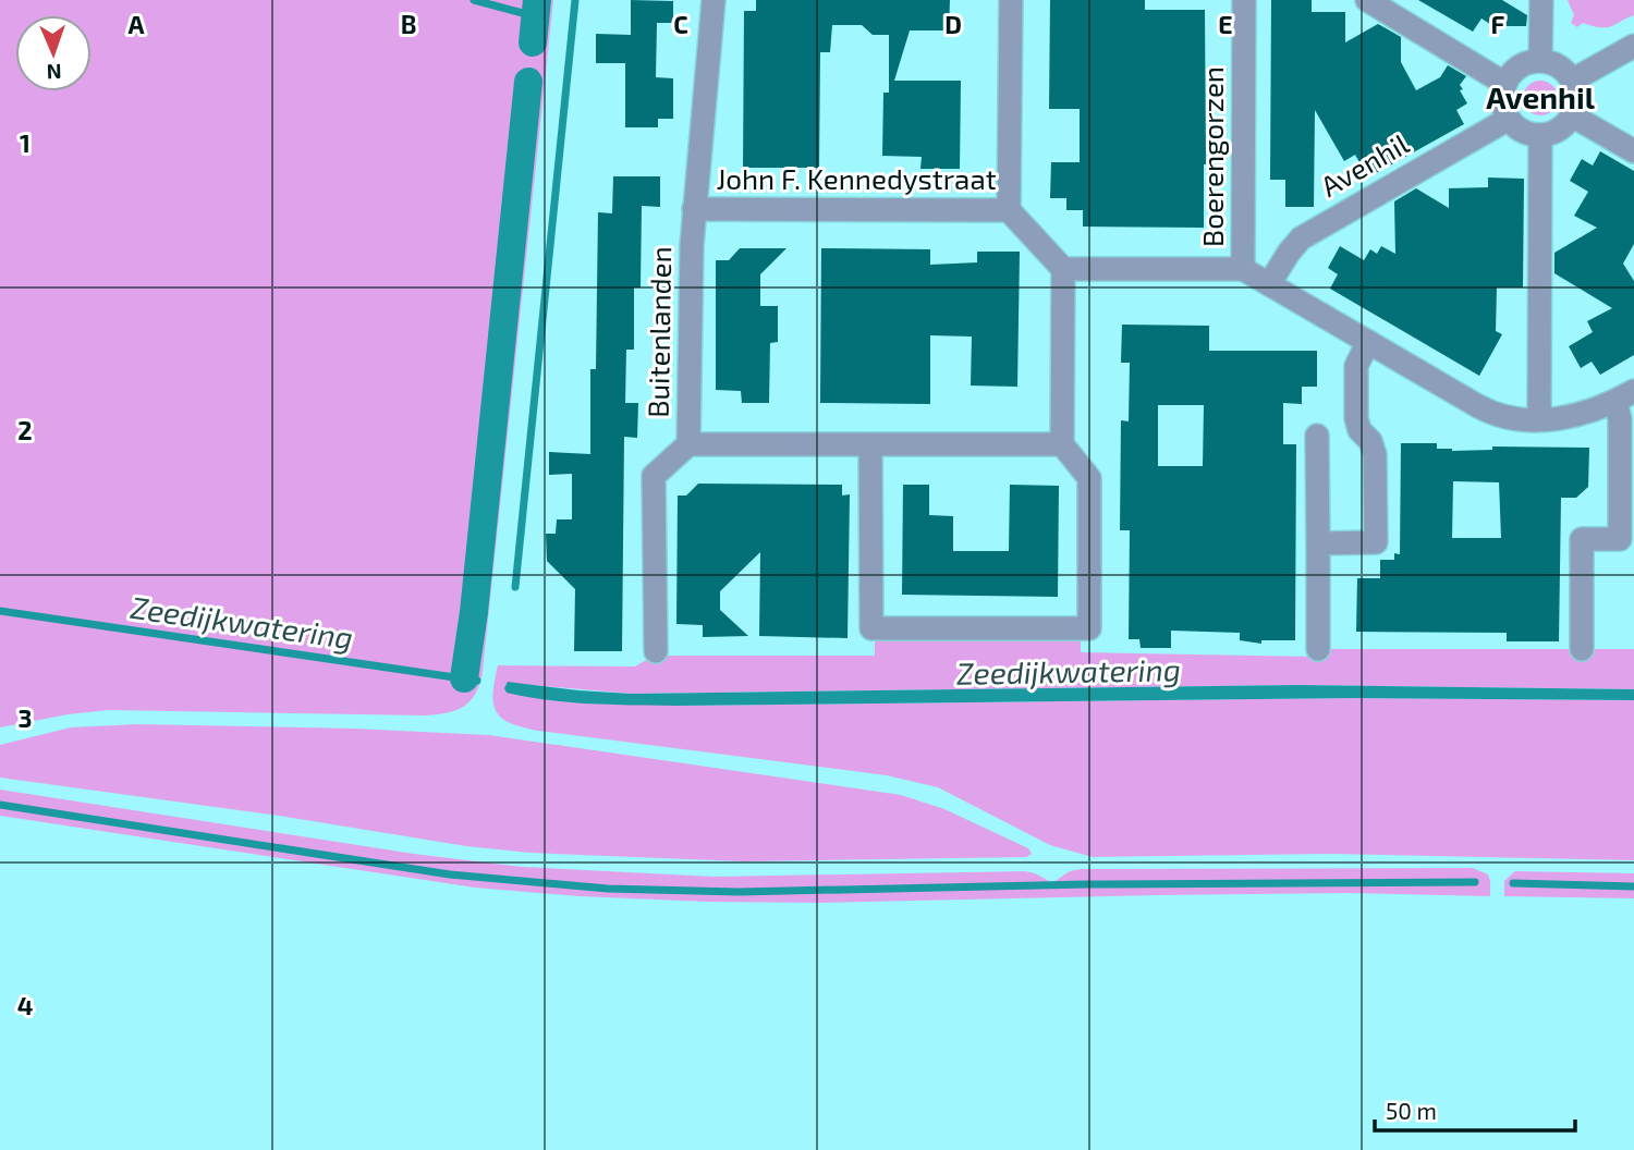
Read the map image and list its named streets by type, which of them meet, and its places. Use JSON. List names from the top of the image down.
{
  "streets": {
    "street": [
      "Boerengorzen",
      "Avenhil",
      "John F. Kennedystraat",
      "Buitenlanden"
    ]
  },
  "crossings": [
    ["John F. Kennedystraat", "Buitenlanden"]
  ],
  "districts": ["Avenhil"],
  "water": ["Zeedijkwatering"],
  "scale_bar": "50 m",
  "north": "bottom",
  "grid": {
    "columns": [
      "A",
      "B",
      "C",
      "D",
      "E",
      "F"
    ],
    "rows": [
      "1",
      "2",
      "3",
      "4"
    ]
  }
}
